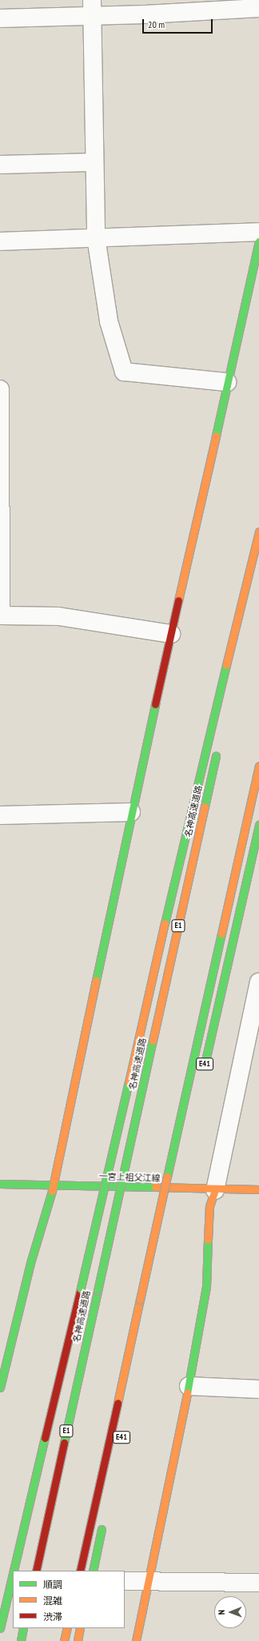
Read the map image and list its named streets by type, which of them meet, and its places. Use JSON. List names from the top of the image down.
{
  "streets": {
    "main road": [
      "名神高速道路",
      "E1",
      "E41",
      "一宮上祖父江線"
    ]
  },
  "legend": ["順調", "混雑", "渋滞"],
  "scale_bar": "20 m",
  "north": "left"
}
